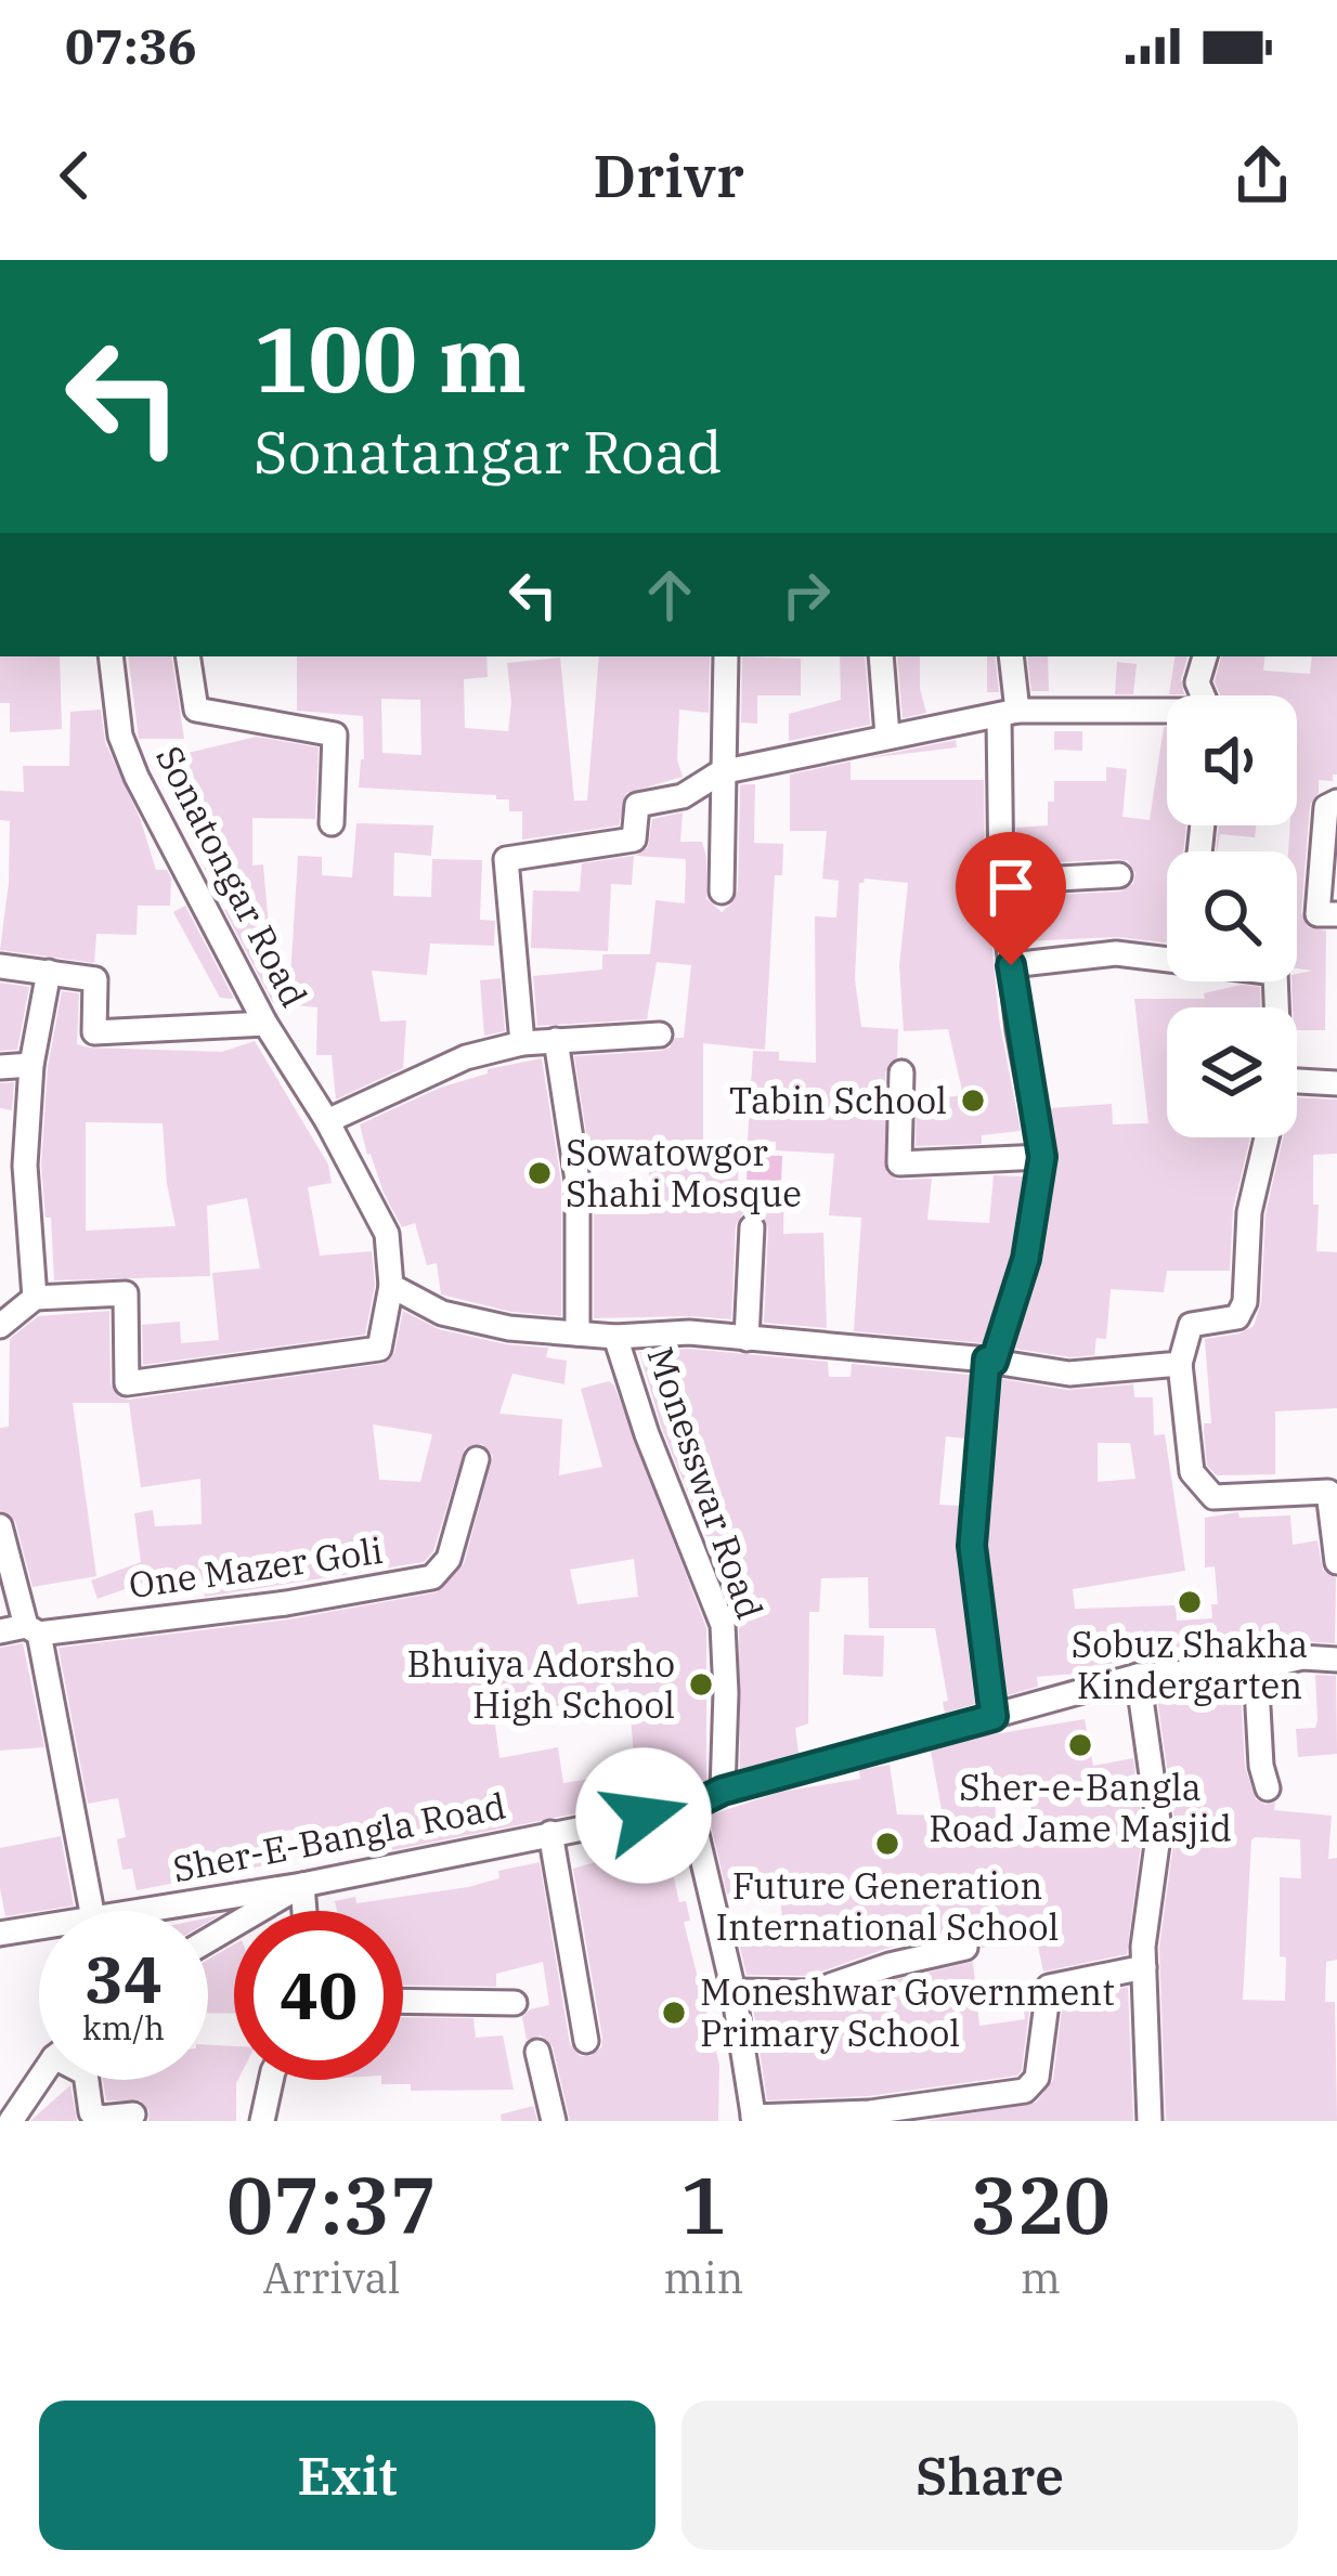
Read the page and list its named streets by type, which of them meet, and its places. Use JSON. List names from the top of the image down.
{
  "streets": {
    "street": [
      "Sonatongar Road",
      "Monesswar Road",
      "One Mazer Goli",
      "Sher-E-Bangla Road"
    ]
  },
  "crossings": [
    ["Monesswar Road", "Sher-E-Bangla Road"]
  ],
  "places": [
    "Tabin School",
    "Sowatowgor Shahi Mosque",
    "Sobuz Shakha Kindergarten",
    "Bhuiya Adorsho High School",
    "Sher-e-Bangla Road Jame Masjid",
    "Future Generation International School",
    "Moneshwar Government Primary School"
  ],
  "page": {
    "status": "07:36",
    "header": "Drivr",
    "turn": ["100 m", "Sonatangar Road"],
    "speed": "34 km/h",
    "limit": "40",
    "eta": [
      "07:37",
      "Arrival",
      "1",
      "min",
      "320",
      "m"
    ],
    "buttons": ["Exit", "Share"]
  }
}
